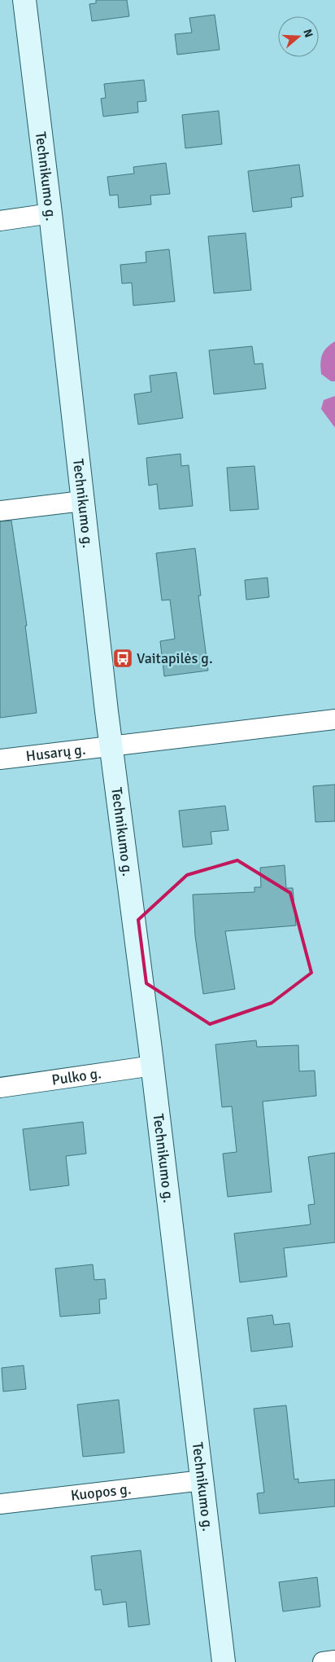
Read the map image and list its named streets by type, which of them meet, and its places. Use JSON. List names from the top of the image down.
{
  "streets": {
    "street": [
      "Technikumo g.",
      "Husarų g.",
      "Pulko g.",
      "Kuopos g."
    ]
  },
  "crossings": [
    ["Technikumo g.", "Husarų g."],
    ["Technikumo g.", "Pulko g."],
    ["Technikumo g.", "Kuopos g."]
  ],
  "places": {
    "bus stop": ["Vaitapilės g."]
  },
  "north": "right"
}
